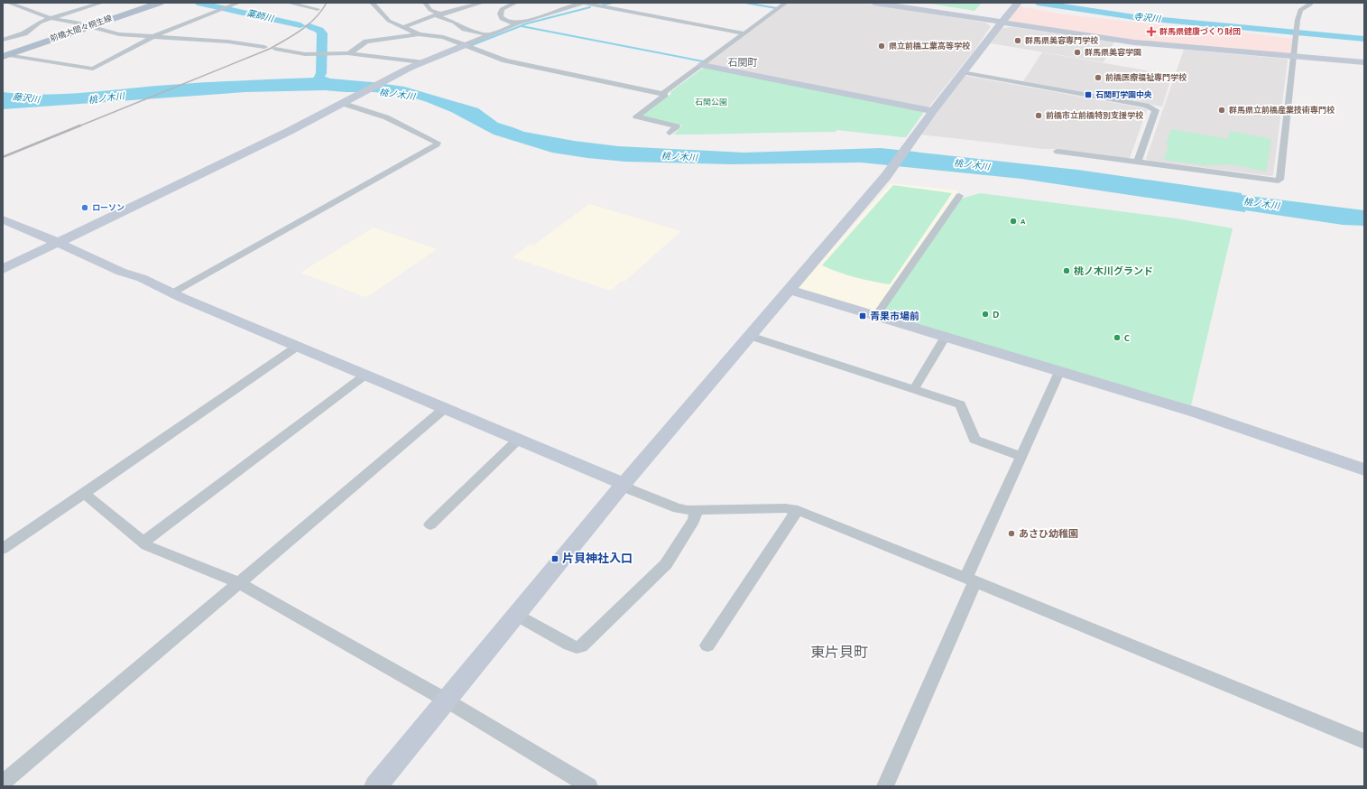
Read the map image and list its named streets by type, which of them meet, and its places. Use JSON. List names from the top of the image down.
{
  "streets": {
    "main road": ["前橋大間々桐生線"]
  },
  "districts": ["石関町", "東片貝町"],
  "water": [
    "薬師川",
    "寺沢川",
    "桃ノ木川",
    "藤沢川"
  ],
  "parks": ["石関公園"],
  "places": {
    "health": ["群馬県健康づくり財団"],
    "other": [
      "群馬県美容専門学校",
      "県立前橋工業高等学校",
      "群馬県美容学園",
      "前橋医療福祉専門学校",
      "群馬県立前橋産業技術専門校",
      "前橋市立前橋特別支援学校",
      "ローソン",
      "A",
      "桃ノ木川グランド",
      "D",
      "C",
      "あさひ幼稚園"
    ],
    "transit": ["石関町学園中央", "青果市場前", "片貝神社入口"]
  }
}
